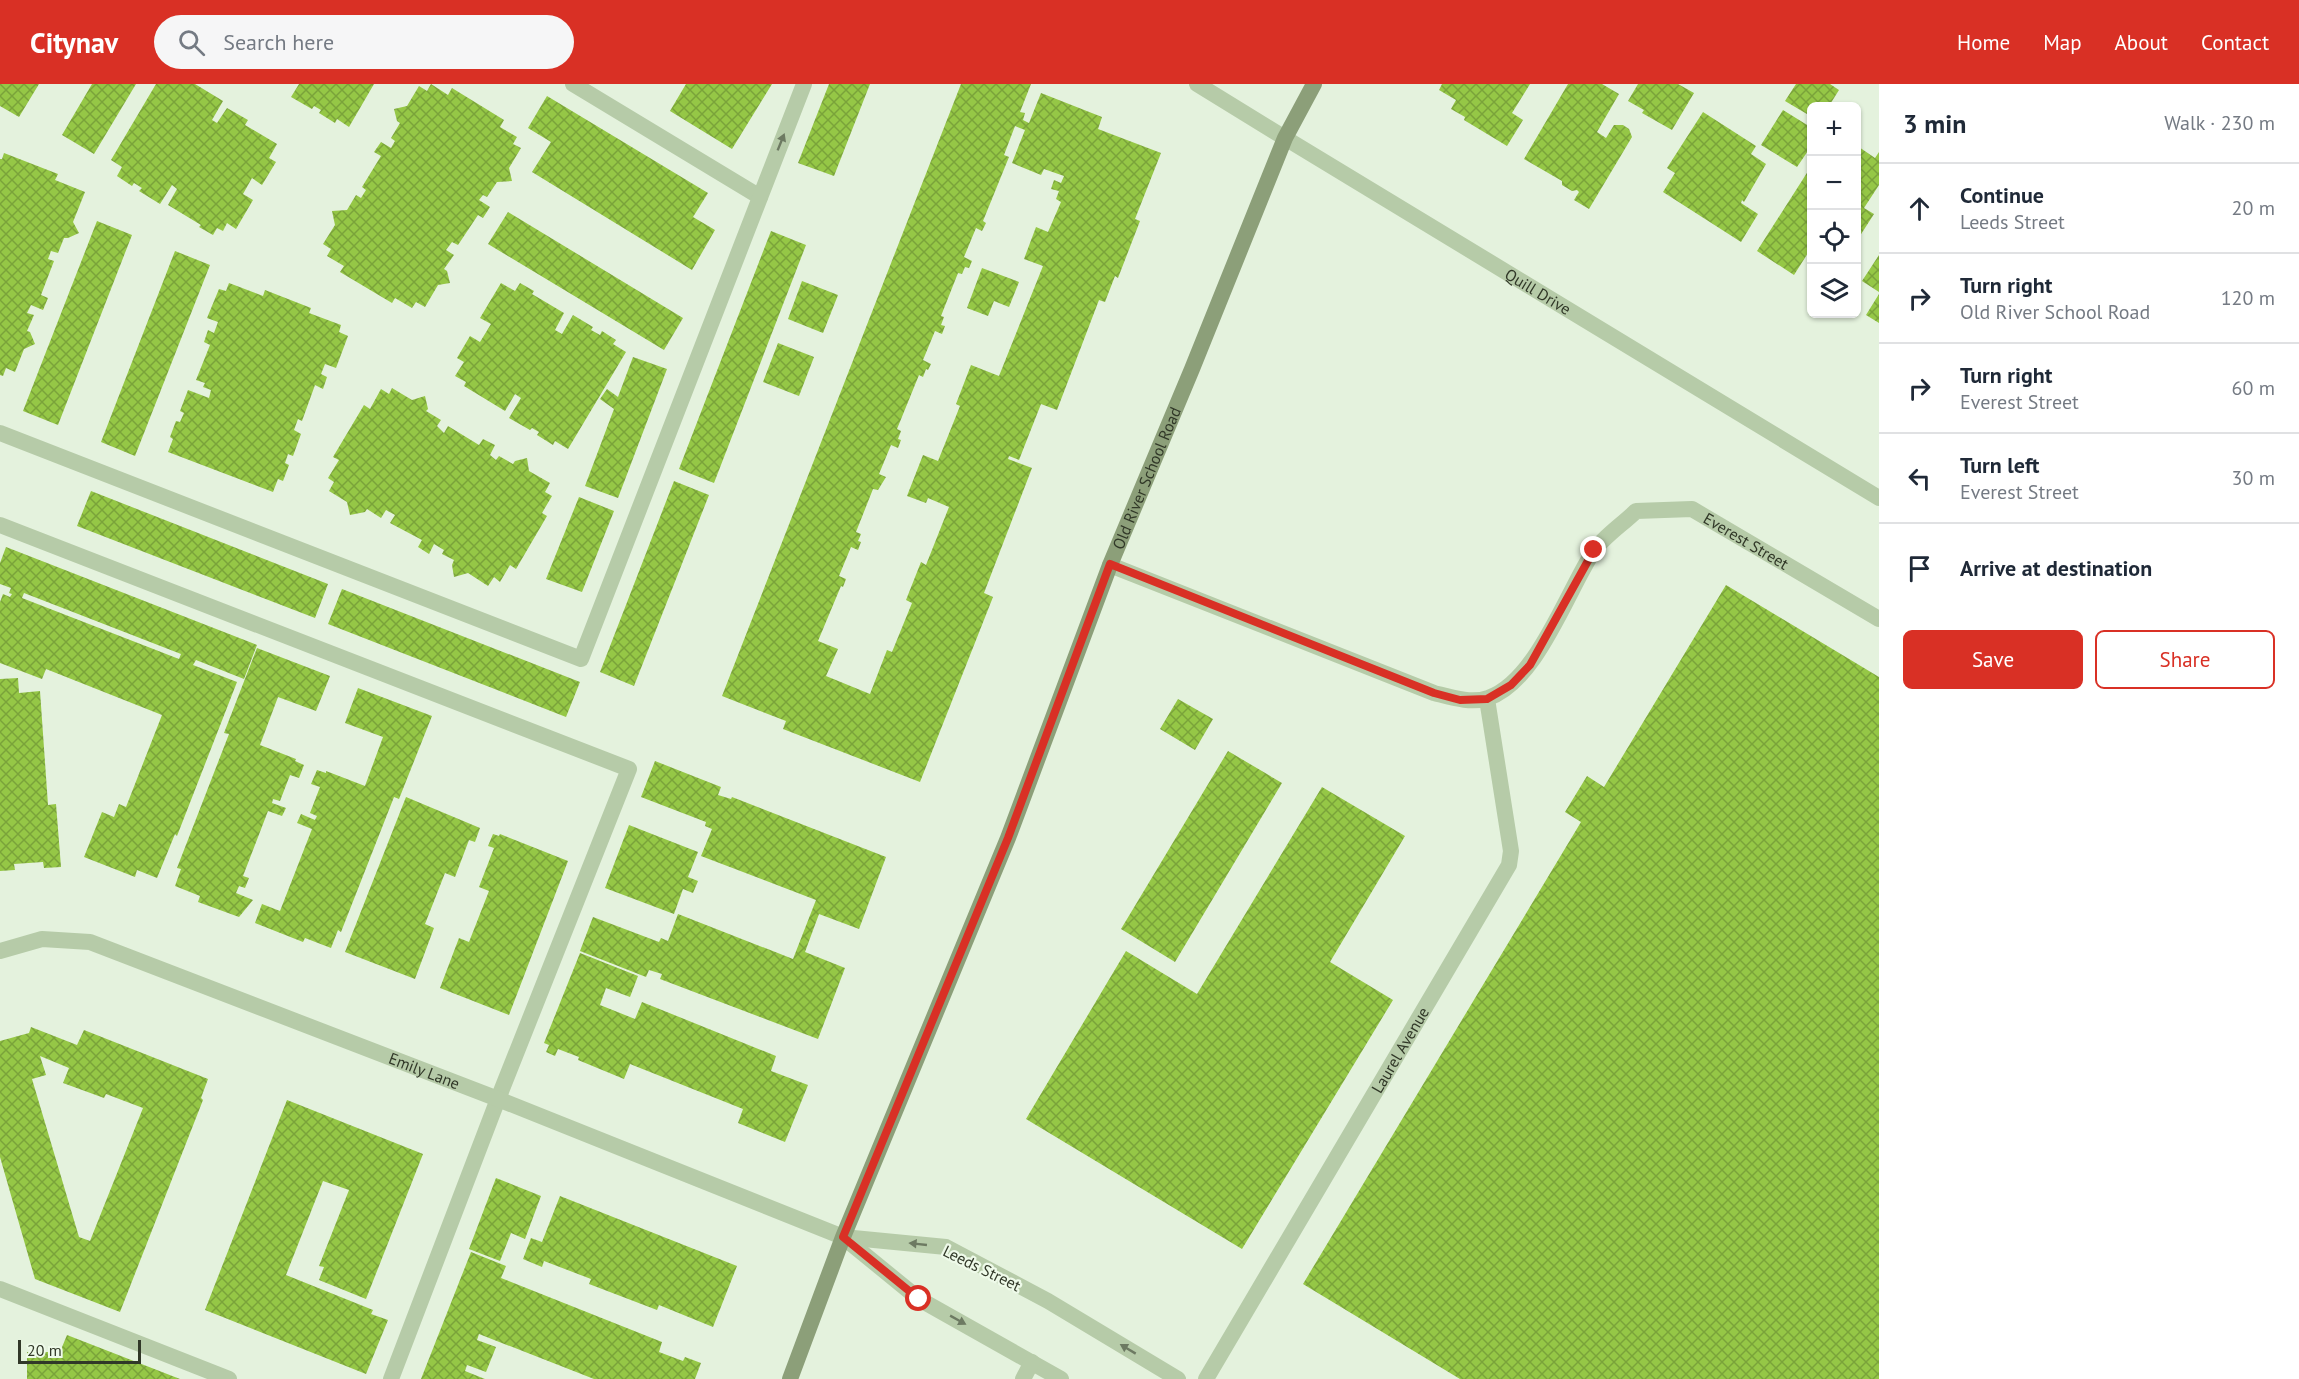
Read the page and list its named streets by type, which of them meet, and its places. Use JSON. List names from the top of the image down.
{
  "streets": {
    "main road": ["Old River School Road"],
    "street": [
      "Quill Drive",
      "Everest Street",
      "Laurel Avenue",
      "Emily Lane",
      "Leeds Street"
    ]
  },
  "crossings": [
    ["Quill Drive", "Old River School Road"],
    ["Old River School Road", "Emily Lane"],
    ["Old River School Road", "Leeds Street"],
    ["Everest Street", "Laurel Avenue"],
    ["Emily Lane", "Leeds Street"]
  ],
  "scale_bar": "20 m",
  "page": {
    "header": "Citynav",
    "search": "Search here",
    "nav": [
      "Home",
      "Map",
      "About",
      "Contact"
    ],
    "heading": ["3 min", "Walk · 230 m"],
    "map_buttons": ["+", "−"],
    "list": [
      ["Continue", "Leeds Street", "20 m"],
      ["Turn right", "Old River School Road", "120 m"],
      ["Turn right", "Everest Street", "60 m"],
      ["Turn left", "Everest Street", "30 m"],
      "Arrive at destination"
    ],
    "buttons": ["Save", "Share"],
    "scale": "20 m"
  }
}
